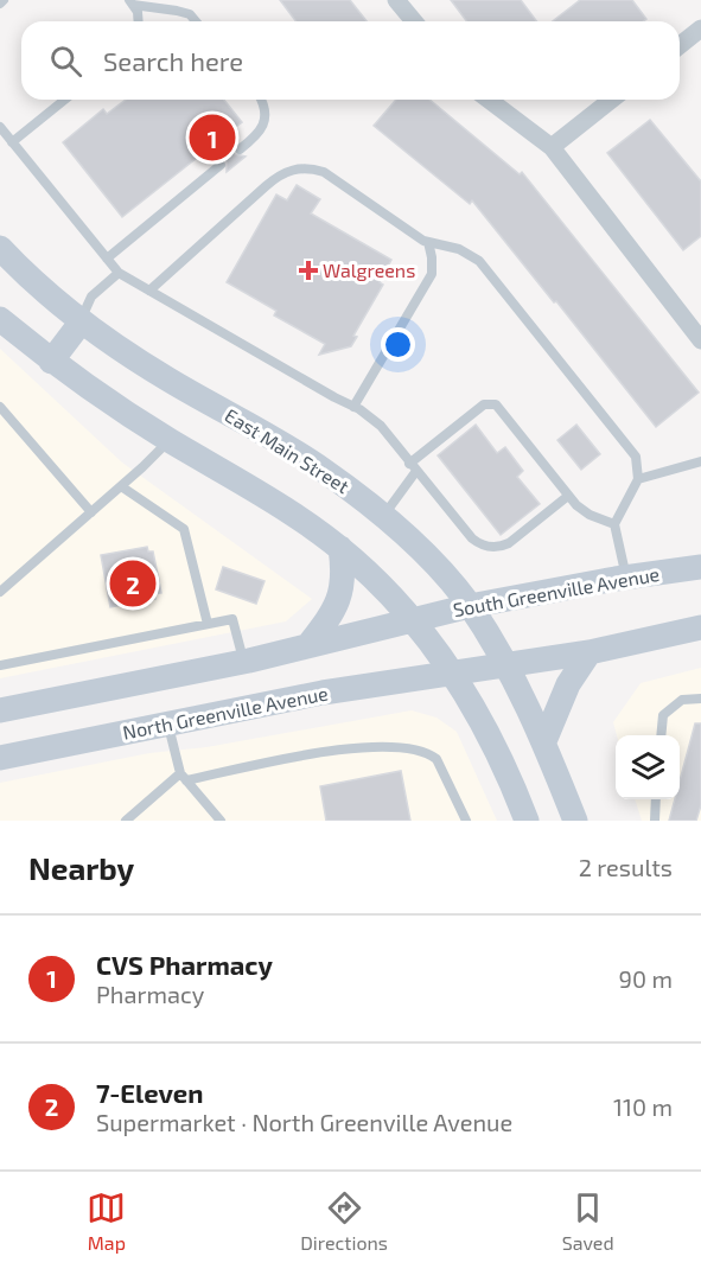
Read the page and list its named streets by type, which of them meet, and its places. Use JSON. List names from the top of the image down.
{
  "streets": {
    "main road": ["East Main Street", "South Greenville Avenue", "North Greenville Avenue"]
  },
  "crossings": [
    ["East Main Street", "South Greenville Avenue"]
  ],
  "places": {
    "health": ["Walgreens"]
  },
  "page": {
    "search": "Search here",
    "pins": ["1", "2"],
    "heading": ["Nearby", "2 results"],
    "list": [
      {
        "mark": "1",
        "name": "CVS Pharmacy",
        "note": "Pharmacy",
        "value": "90 m"
      },
      {
        "mark": "2",
        "name": "7-Eleven",
        "note": "Supermarket · North Greenville Avenue",
        "value": "110 m"
      }
    ],
    "nav": ["Map", "Directions", "Saved"]
  }
}
